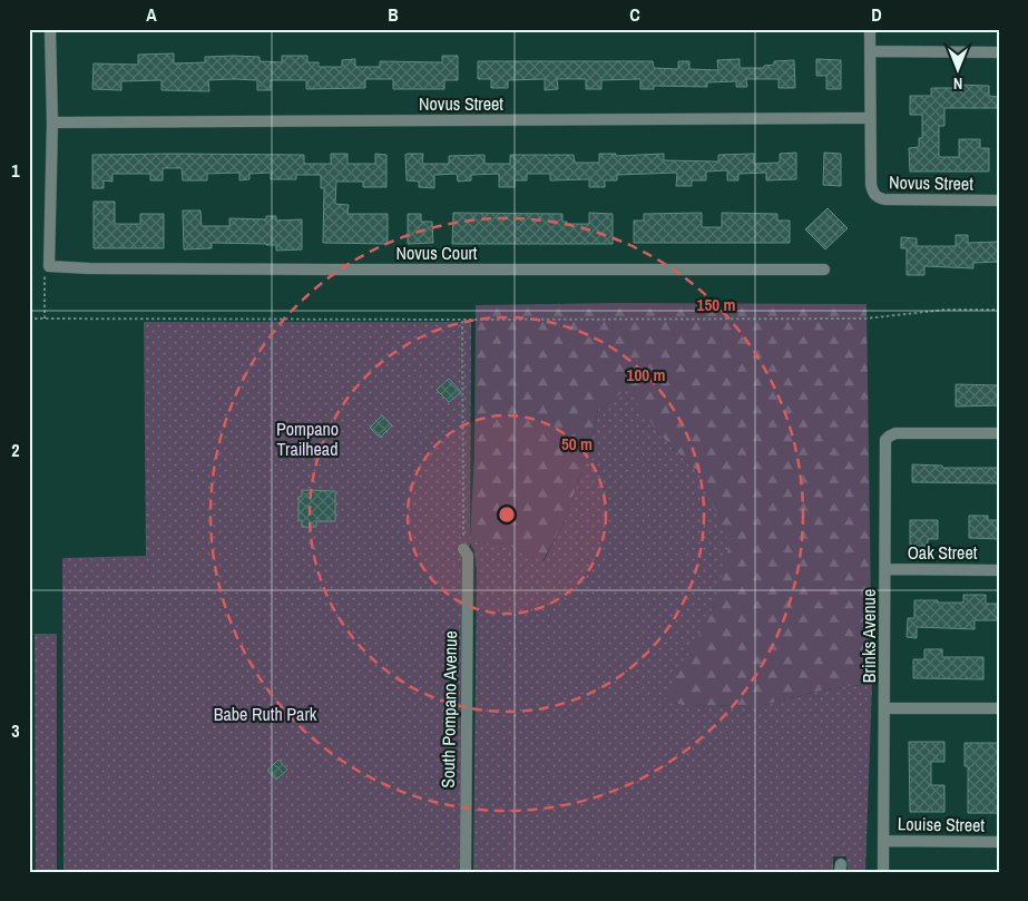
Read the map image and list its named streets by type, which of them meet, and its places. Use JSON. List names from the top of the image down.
{
  "streets": {
    "street": [
      "Novus Street",
      "Novus Court",
      "Oak Street",
      "Brinks Avenue",
      "South Pompano Avenue",
      "Louise Street"
    ]
  },
  "crossings": [
    ["Oak Street", "Brinks Avenue"],
    ["Brinks Avenue", "Louise Street"]
  ],
  "parks": ["Pompano Trailhead", "Babe Ruth Park"],
  "north": "bottom",
  "grid": {
    "columns": [
      "A",
      "B",
      "C",
      "D"
    ],
    "rows": ["1", "2", "3"]
  },
  "rings": ["150 m", "100 m", "50 m"]
}
